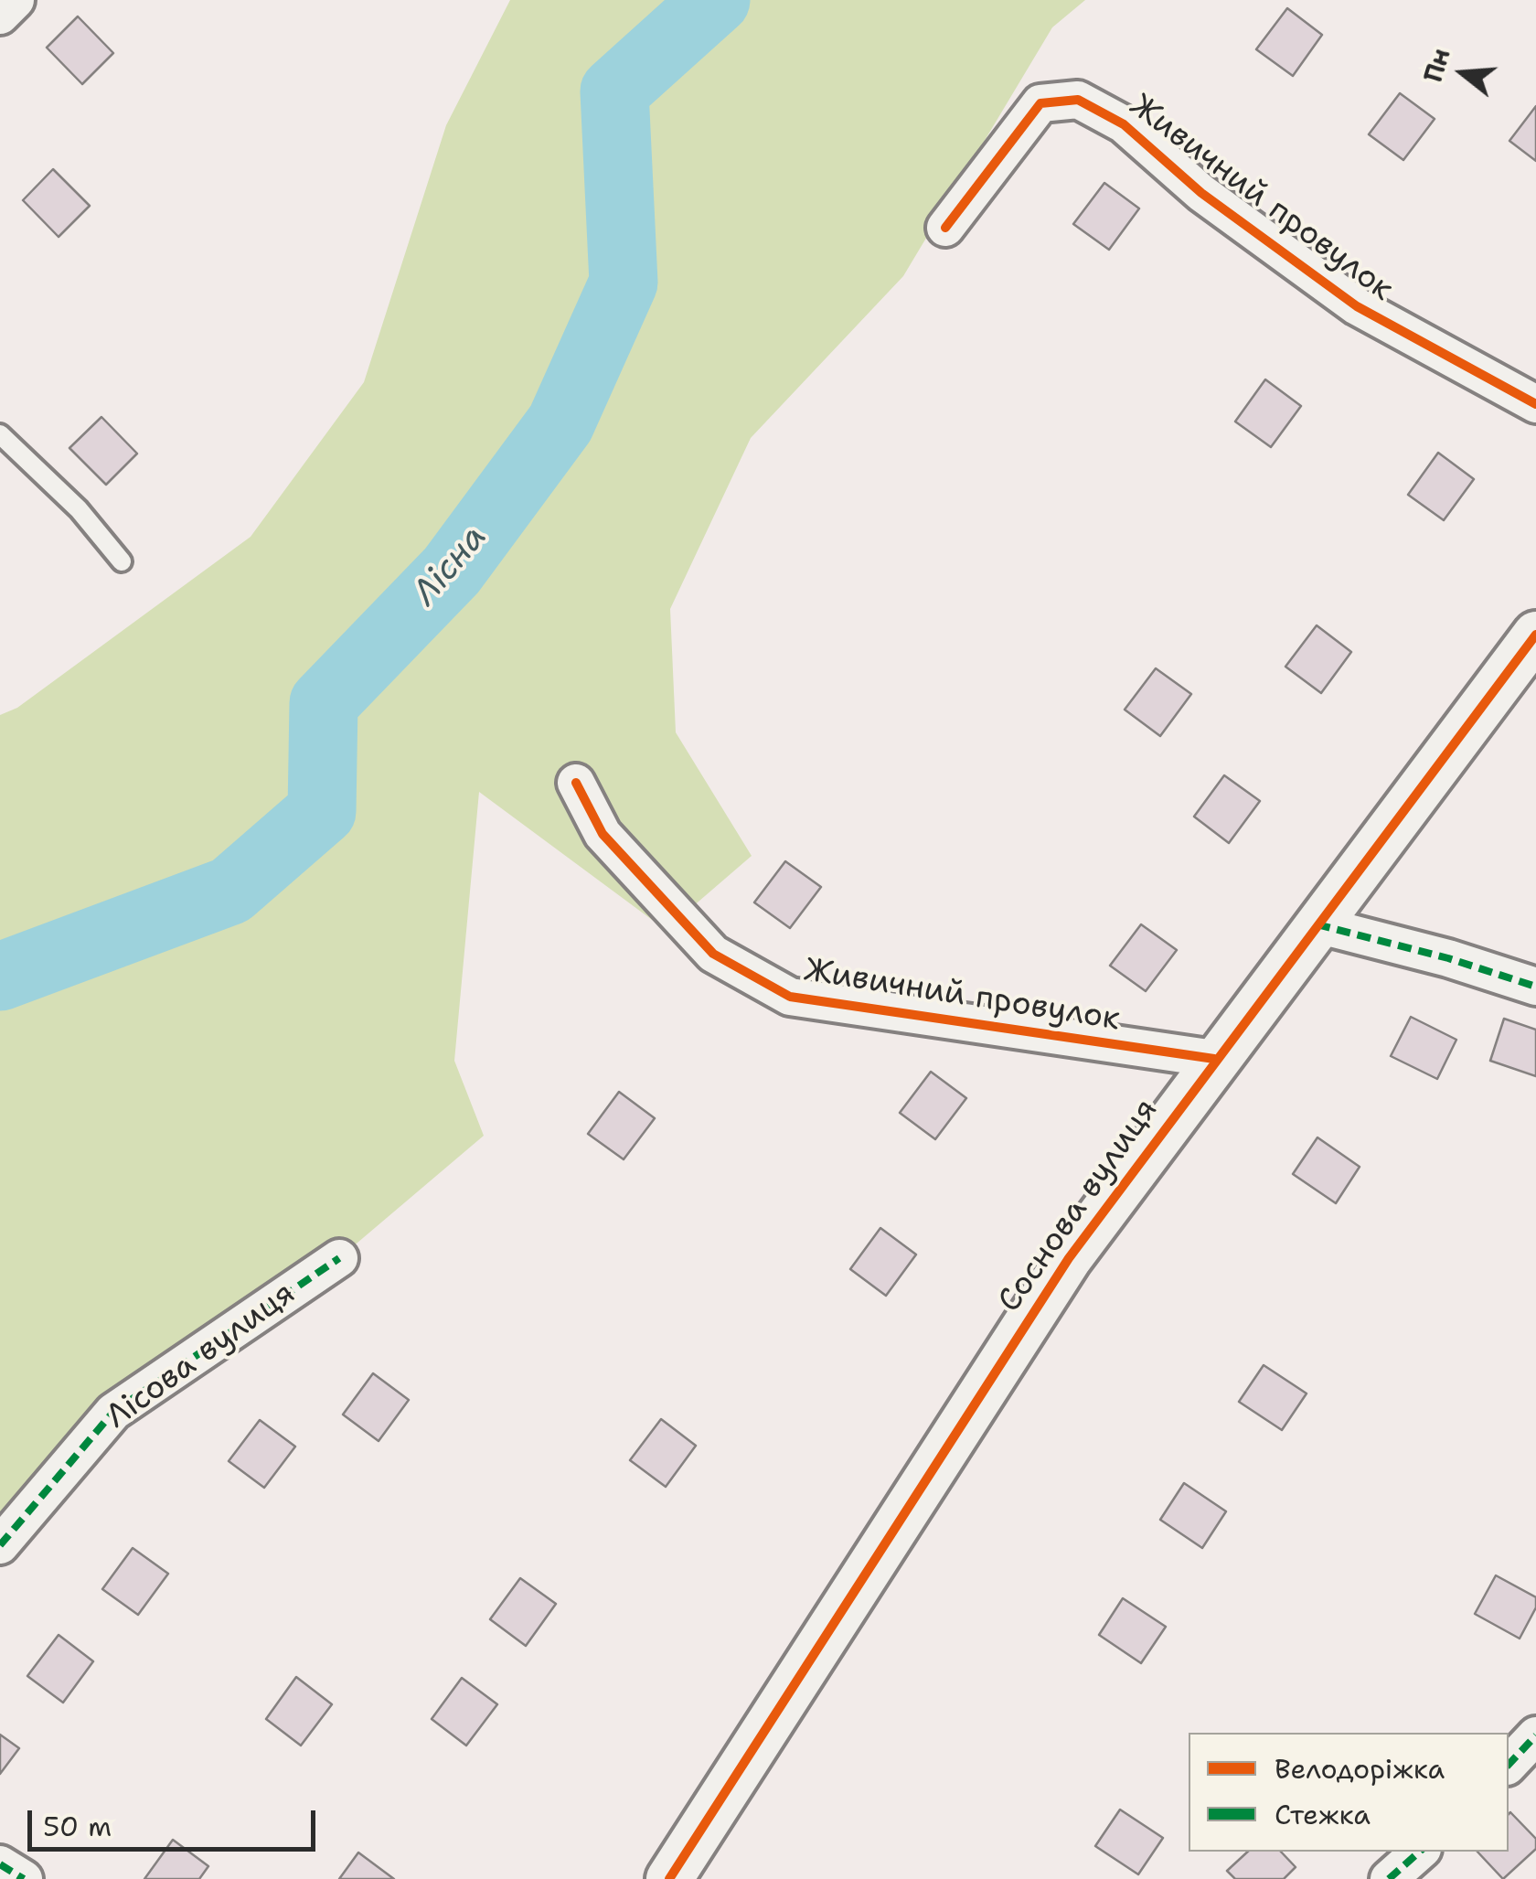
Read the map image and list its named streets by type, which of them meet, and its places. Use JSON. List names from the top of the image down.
{
  "streets": {
    "street": ["Живичний провулок", "Соснова вулиця", "Лісова вулиця"]
  },
  "crossings": [
    ["Живичний провулок", "Соснова вулиця"]
  ],
  "water": ["Лісна"],
  "legend": ["Велодоріжка", "Стежка"],
  "scale_bar": "50 m",
  "north": "left"
}
